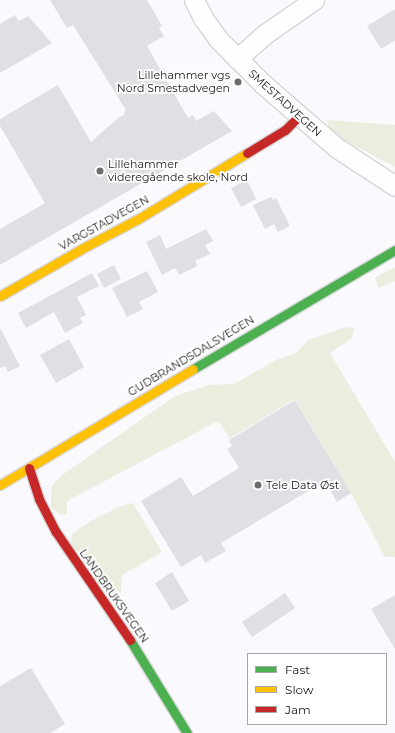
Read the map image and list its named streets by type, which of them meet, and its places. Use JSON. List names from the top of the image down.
{
  "streets": {
    "street": [
      "SMESTADVEGEN",
      "VARGSTADVEGEN",
      "GUDBRANDSDALSVEGEN",
      "LANDBRUKSVEGEN"
    ]
  },
  "crossings": [
    ["SMESTADVEGEN", "VARGSTADVEGEN"],
    ["GUDBRANDSDALSVEGEN", "LANDBRUKSVEGEN"]
  ],
  "places": ["Lillehammer vgs Nord Smestadvegen", "Lillehammer videregående skole, Nord", "Tele Data Øst"],
  "legend": ["Fast", "Slow", "Jam"]
}
